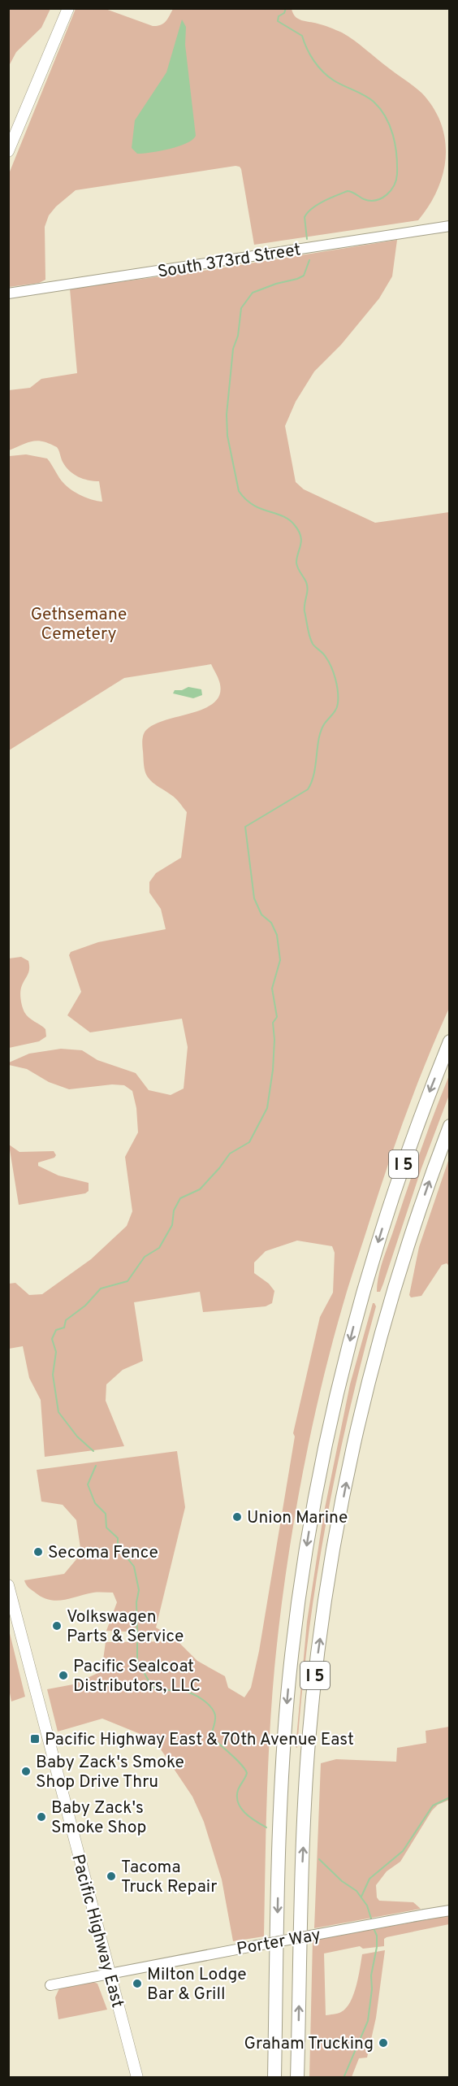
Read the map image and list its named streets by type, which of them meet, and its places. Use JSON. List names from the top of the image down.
{
  "streets": {
    "highway": ["I 5"],
    "main road": ["Pacific Highway East"],
    "street": ["South 373rd Street", "Porter Way"]
  },
  "crossings": [
    ["Pacific Highway East", "Porter Way"]
  ],
  "parks": ["Gethsemane Cemetery"],
  "places": {
    "other": [
      "Union Marine",
      "Secoma Fence",
      "Volkswagen Parts & Service",
      "Pacific Sealcoat Distributors, LLC",
      "Baby Zack's Smoke Shop Drive Thru",
      "Baby Zack's Smoke Shop",
      "Tacoma Truck Repair",
      "Milton Lodge Bar & Grill",
      "Graham Trucking"
    ],
    "transit": ["Pacific Highway East & 70th Avenue East"]
  }
}
